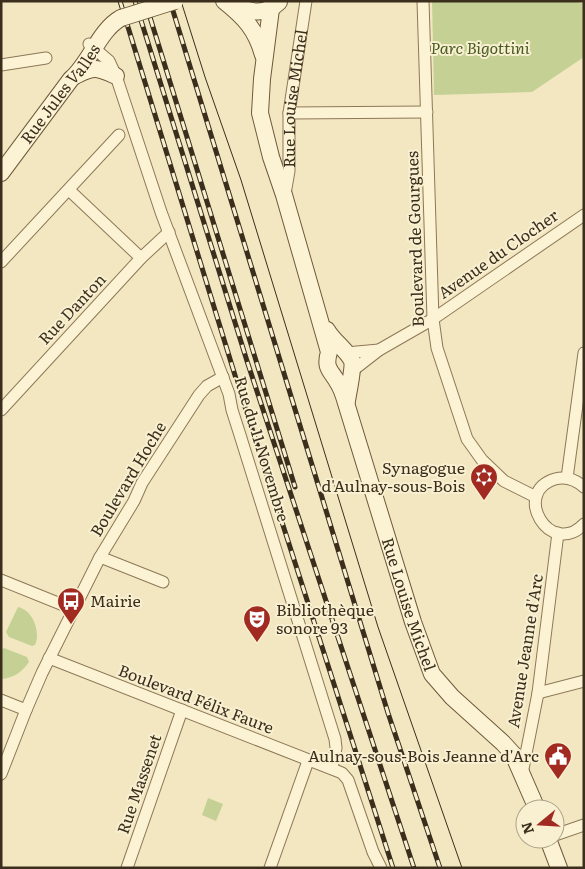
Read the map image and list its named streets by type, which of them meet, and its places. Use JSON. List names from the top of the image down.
{
  "streets": {
    "street": [
      "Rue Jules Valles",
      "Rue Louise Michel",
      "Boulevard de Gourgues",
      "Avenue du Clocher",
      "Rue Danton",
      "Rue du 11 Novembre",
      "Boulevard Hoche",
      "Avenue Jeanne d'Arc",
      "Boulevard Félix Faure",
      "Rue Massenet"
    ]
  },
  "crossings": [
    ["Rue Jules Valles", "Rue du 11 Novembre"],
    ["Rue Louise Michel", "Avenue du Clocher"],
    ["Rue Louise Michel", "Avenue Jeanne d'Arc"],
    ["Boulevard de Gourgues", "Avenue du Clocher"],
    ["Rue Danton", "Rue du 11 Novembre"],
    ["Rue du 11 Novembre", "Boulevard Hoche"],
    ["Rue du 11 Novembre", "Boulevard Félix Faure"],
    ["Boulevard Hoche", "Boulevard Félix Faure"],
    ["Boulevard Félix Faure", "Rue Massenet"]
  ],
  "parks": ["Parc Bigottini"],
  "places": {
    "synagogue": ["Synagogue d'Aulnay-sous-Bois"],
    "bus stop": ["Mairie"],
    "theatre": ["Bibliothèque sonore 93"],
    "public building": ["Aulnay-sous-Bois Jeanne d'Arc"]
  },
  "north": "left"
}
